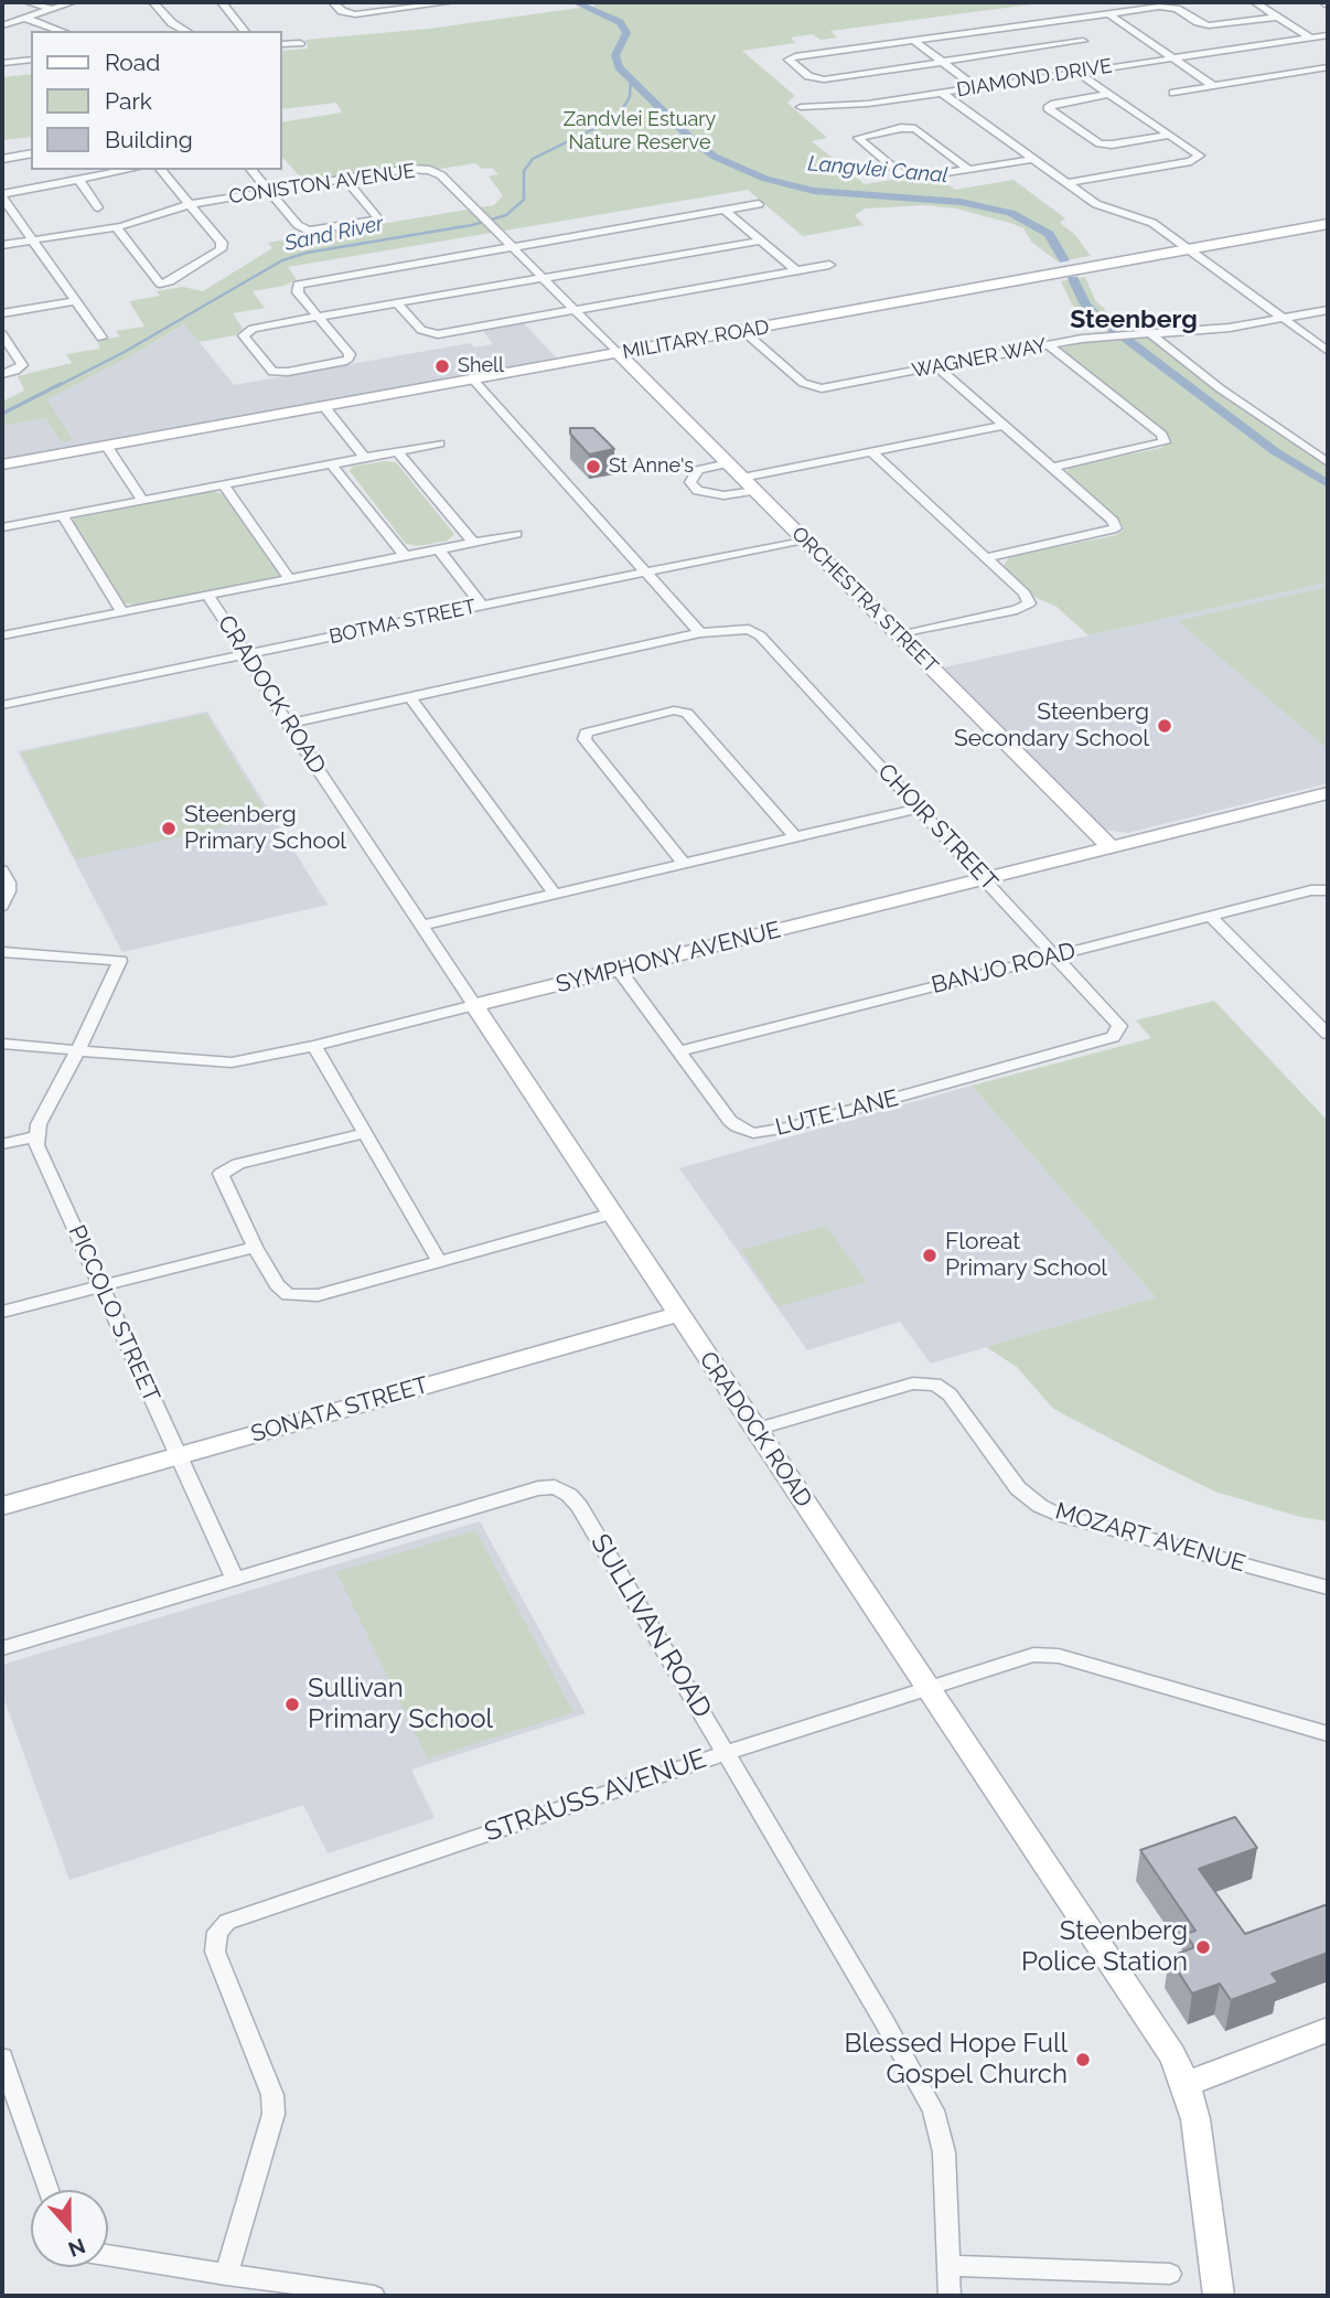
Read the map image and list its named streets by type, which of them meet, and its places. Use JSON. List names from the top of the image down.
{
  "streets": {
    "street": [
      "DIAMOND DRIVE",
      "CONISTON AVENUE",
      "MILITARY ROAD",
      "WAGNER WAY",
      "ORCHESTRA STREET",
      "BOTMA STREET",
      "CRADOCK ROAD",
      "CHOIR STREET",
      "SYMPHONY AVENUE",
      "BANJO ROAD",
      "LUTE LANE",
      "PICCOLO STREET",
      "SONATA STREET",
      "MOZART AVENUE",
      "SULLIVAN ROAD",
      "STRAUSS AVENUE"
    ]
  },
  "crossings": [
    ["DIAMOND DRIVE", "MILITARY ROAD"],
    ["DIAMOND DRIVE", "WAGNER WAY"],
    ["CONISTON AVENUE", "MILITARY ROAD"],
    ["CONISTON AVENUE", "ORCHESTRA STREET"],
    ["MILITARY ROAD", "WAGNER WAY"],
    ["MILITARY ROAD", "ORCHESTRA STREET"],
    ["ORCHESTRA STREET", "BOTMA STREET"],
    ["ORCHESTRA STREET", "SYMPHONY AVENUE"],
    ["BOTMA STREET", "CRADOCK ROAD"],
    ["CRADOCK ROAD", "SYMPHONY AVENUE"],
    ["CRADOCK ROAD", "SONATA STREET"],
    ["CRADOCK ROAD", "MOZART AVENUE"],
    ["CRADOCK ROAD", "STRAUSS AVENUE"],
    ["CHOIR STREET", "SYMPHONY AVENUE"],
    ["CHOIR STREET", "BANJO ROAD"],
    ["CHOIR STREET", "LUTE LANE"],
    ["SYMPHONY AVENUE", "LUTE LANE"],
    ["BANJO ROAD", "LUTE LANE"],
    ["PICCOLO STREET", "SONATA STREET"],
    ["PICCOLO STREET", "SULLIVAN ROAD"],
    ["SULLIVAN ROAD", "STRAUSS AVENUE"]
  ],
  "districts": ["Steenberg"],
  "water": ["Langvlei Canal", "Sand River"],
  "parks": ["Zandvlei Estuary Nature Reserve"],
  "places": [
    "Shell",
    "St Anne's",
    "Steenberg Secondary School",
    "Steenberg Primary School",
    "Floreat Primary School",
    "Sullivan Primary School",
    "Steenberg Police Station",
    "Blessed Hope Full Gospel Church"
  ],
  "legend": ["Road", "Park", "Building"],
  "north": "bottom"
}
